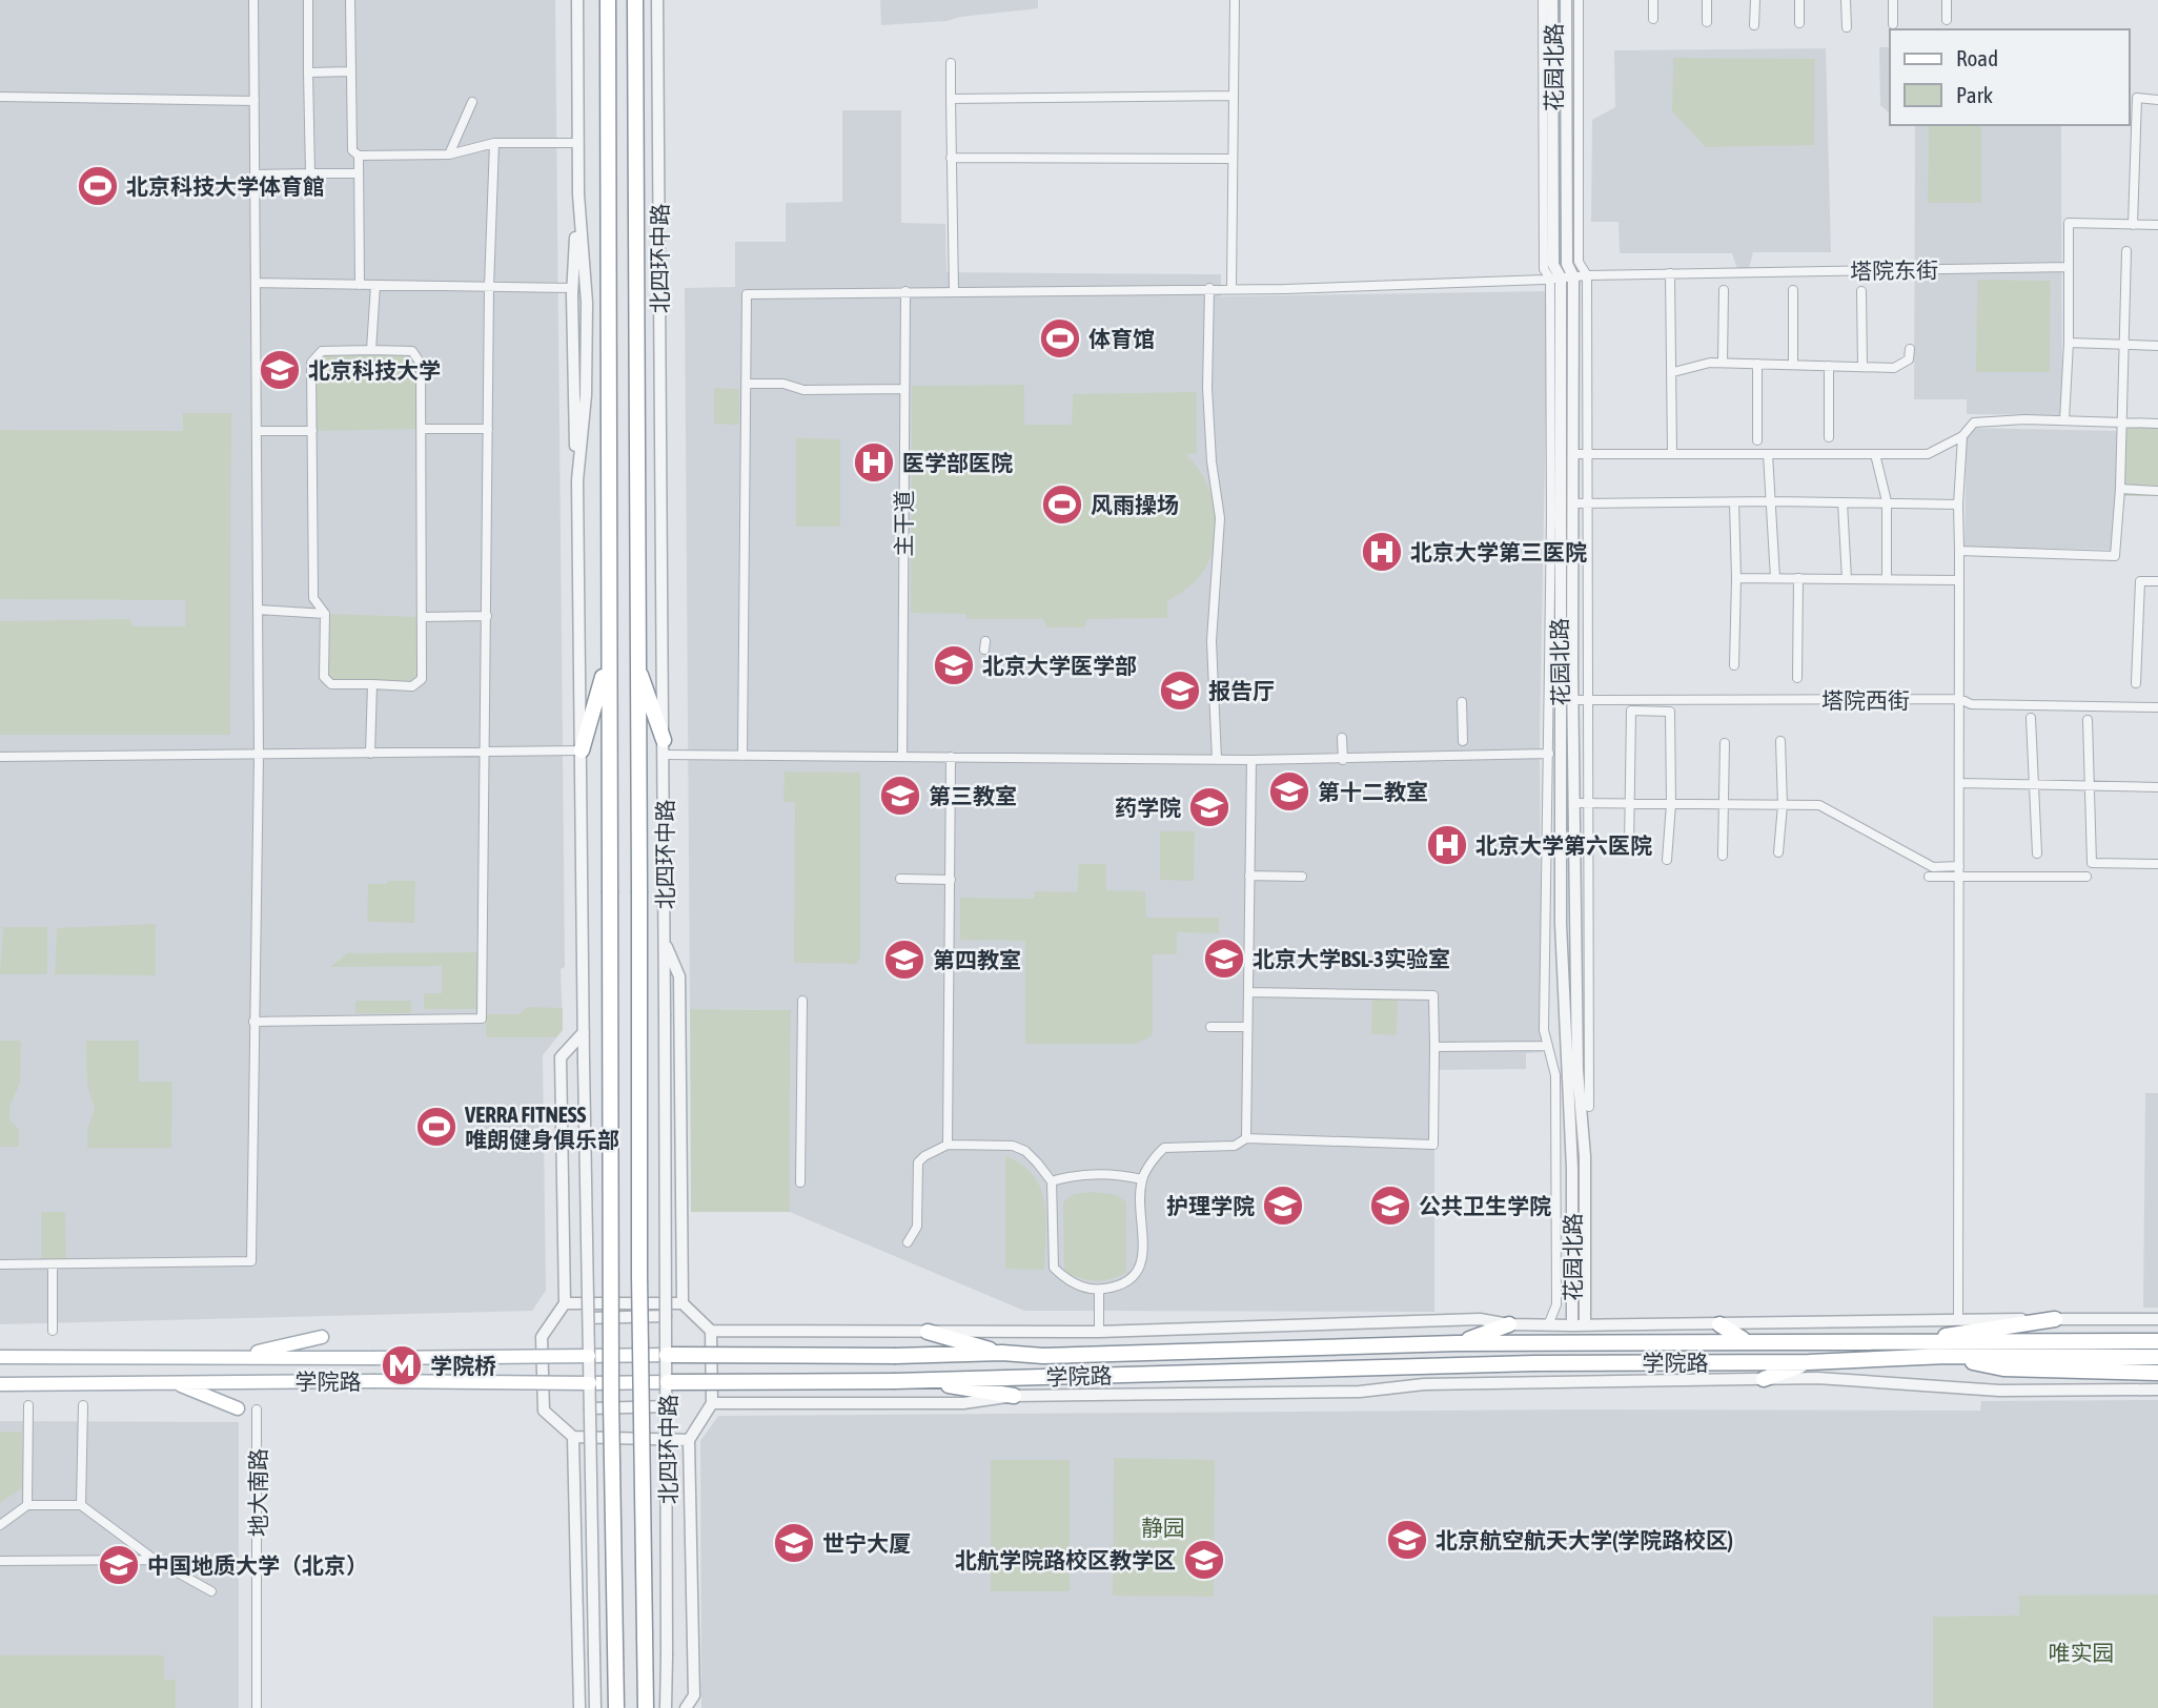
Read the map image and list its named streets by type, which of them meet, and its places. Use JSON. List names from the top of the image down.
{
  "streets": {
    "highway": ["北四环中路", "学院路"],
    "street": [
      "花园北路",
      "塔院东街",
      "主干道",
      "塔院西街",
      "地大南路"
    ]
  },
  "crossings": [
    ["花园北路", "塔院东街"],
    ["花园北路", "塔院西街"],
    ["花园北路", "学院路"],
    ["北四环中路", "学院路"],
    ["塔院东街", "主干道"]
  ],
  "parks": ["静园", "唯实园"],
  "places": {
    "sports": [
      "北京科技大学体育館",
      "体育馆",
      "风雨操场",
      "VERRA FITNESS 唯朗健身俱乐部"
    ],
    "school or university": [
      "北京科技大学",
      "北京大学医学部",
      "报告厅",
      "第十二教室",
      "第三教室",
      "药学院",
      "北京大学BSL-3实验室",
      "第四教室",
      "护理学院",
      "公共卫生学院",
      "北京航空航天大学(学院路校区)",
      "世宁大厦",
      "北航学院路校区教学区",
      "中国地质大学（北京）"
    ],
    "hospital": ["医学部医院", "北京大学第三医院", "北京大学第六医院"],
    "metro station": ["学院桥"]
  },
  "legend": ["Road", "Park"]
}
